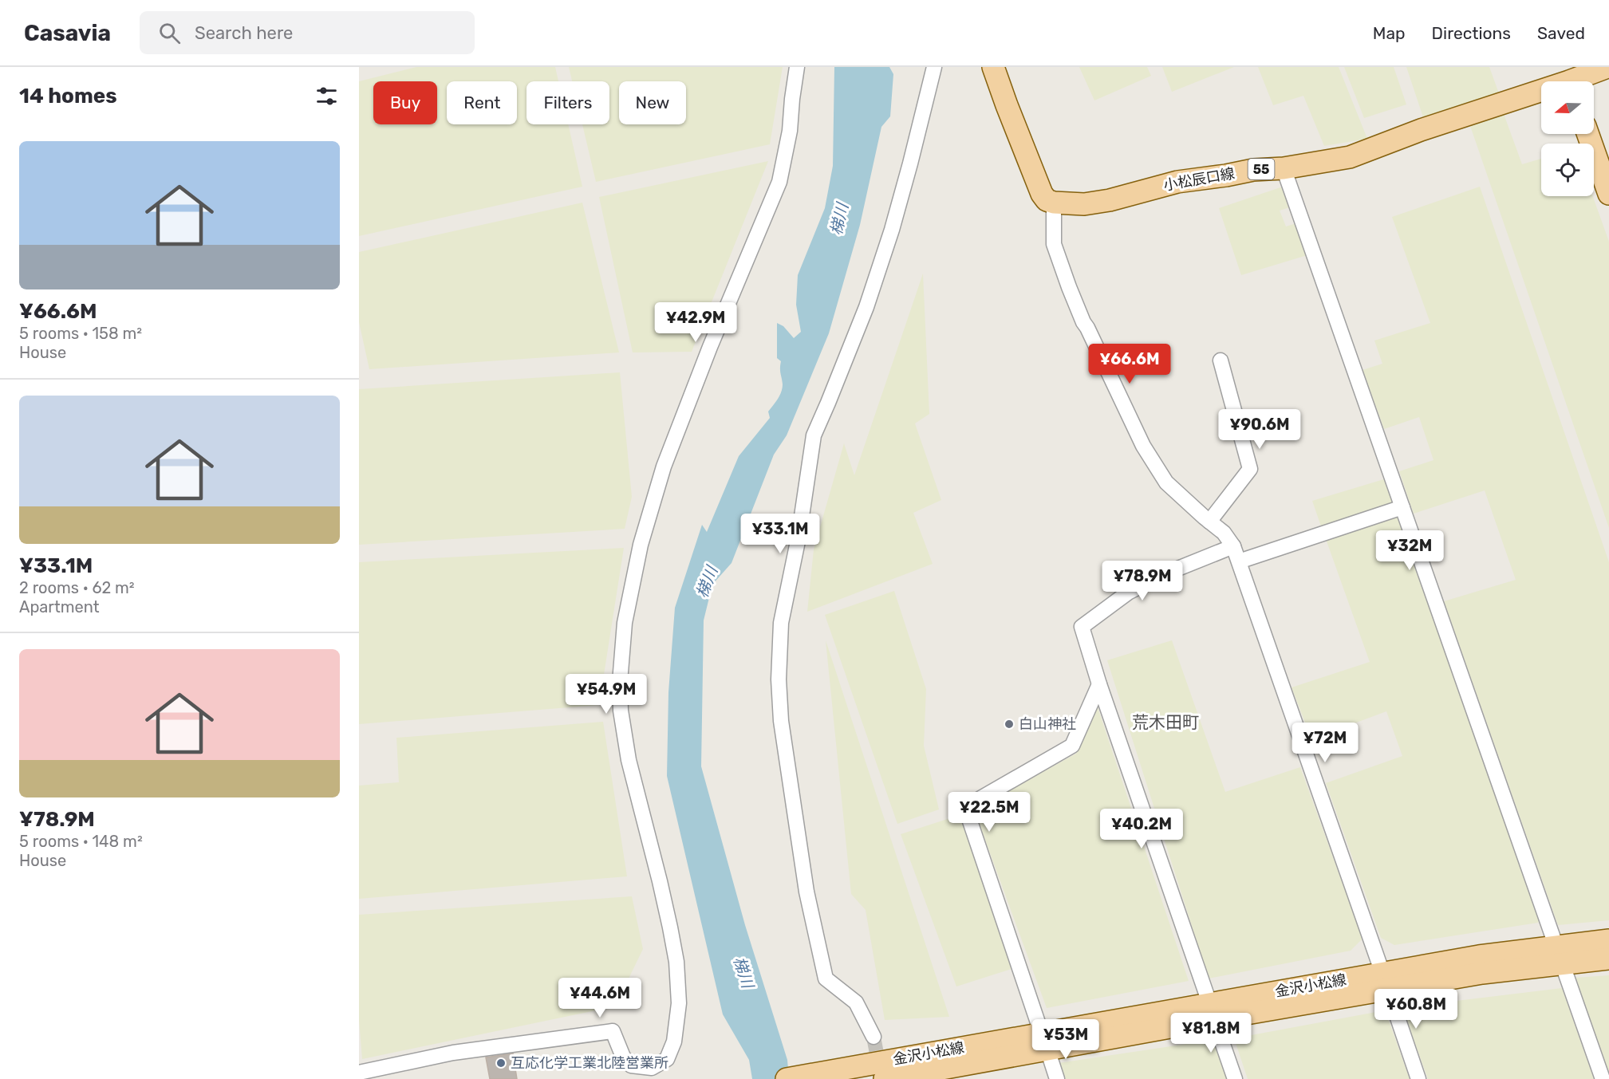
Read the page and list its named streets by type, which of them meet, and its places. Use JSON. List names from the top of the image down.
{
  "streets": {
    "main road": ["55", "小松辰口線", "金沢小松線"]
  },
  "districts": ["荒木田町"],
  "water": ["梯川"],
  "places": ["白山神社", "互応化学工業北陸営業所"],
  "north": "left",
  "page": {
    "header": "Casavia",
    "search": "Search here",
    "nav": ["Map", "Directions", "Saved"],
    "heading": "14 homes",
    "chip": [
      "Buy",
      "Rent",
      "Filters",
      "New"
    ],
    "list": [
      {
        "name": "¥66.6M",
        "note": "5 rooms · 158 m² · House"
      },
      {
        "name": "¥33.1M",
        "note": "2 rooms · 62 m² · Apartment"
      },
      {
        "name": "¥78.9M",
        "note": "5 rooms · 148 m² · House"
      }
    ],
    "price": [
      "¥42.9M",
      "¥66.6M",
      "¥90.6M",
      "¥33.1M",
      "¥32M",
      "¥78.9M",
      "¥54.9M",
      "¥72M",
      "¥22.5M",
      "¥40.2M",
      "¥44.6M",
      "¥60.8M",
      "¥81.8M",
      "¥53M"
    ]
  }
}
